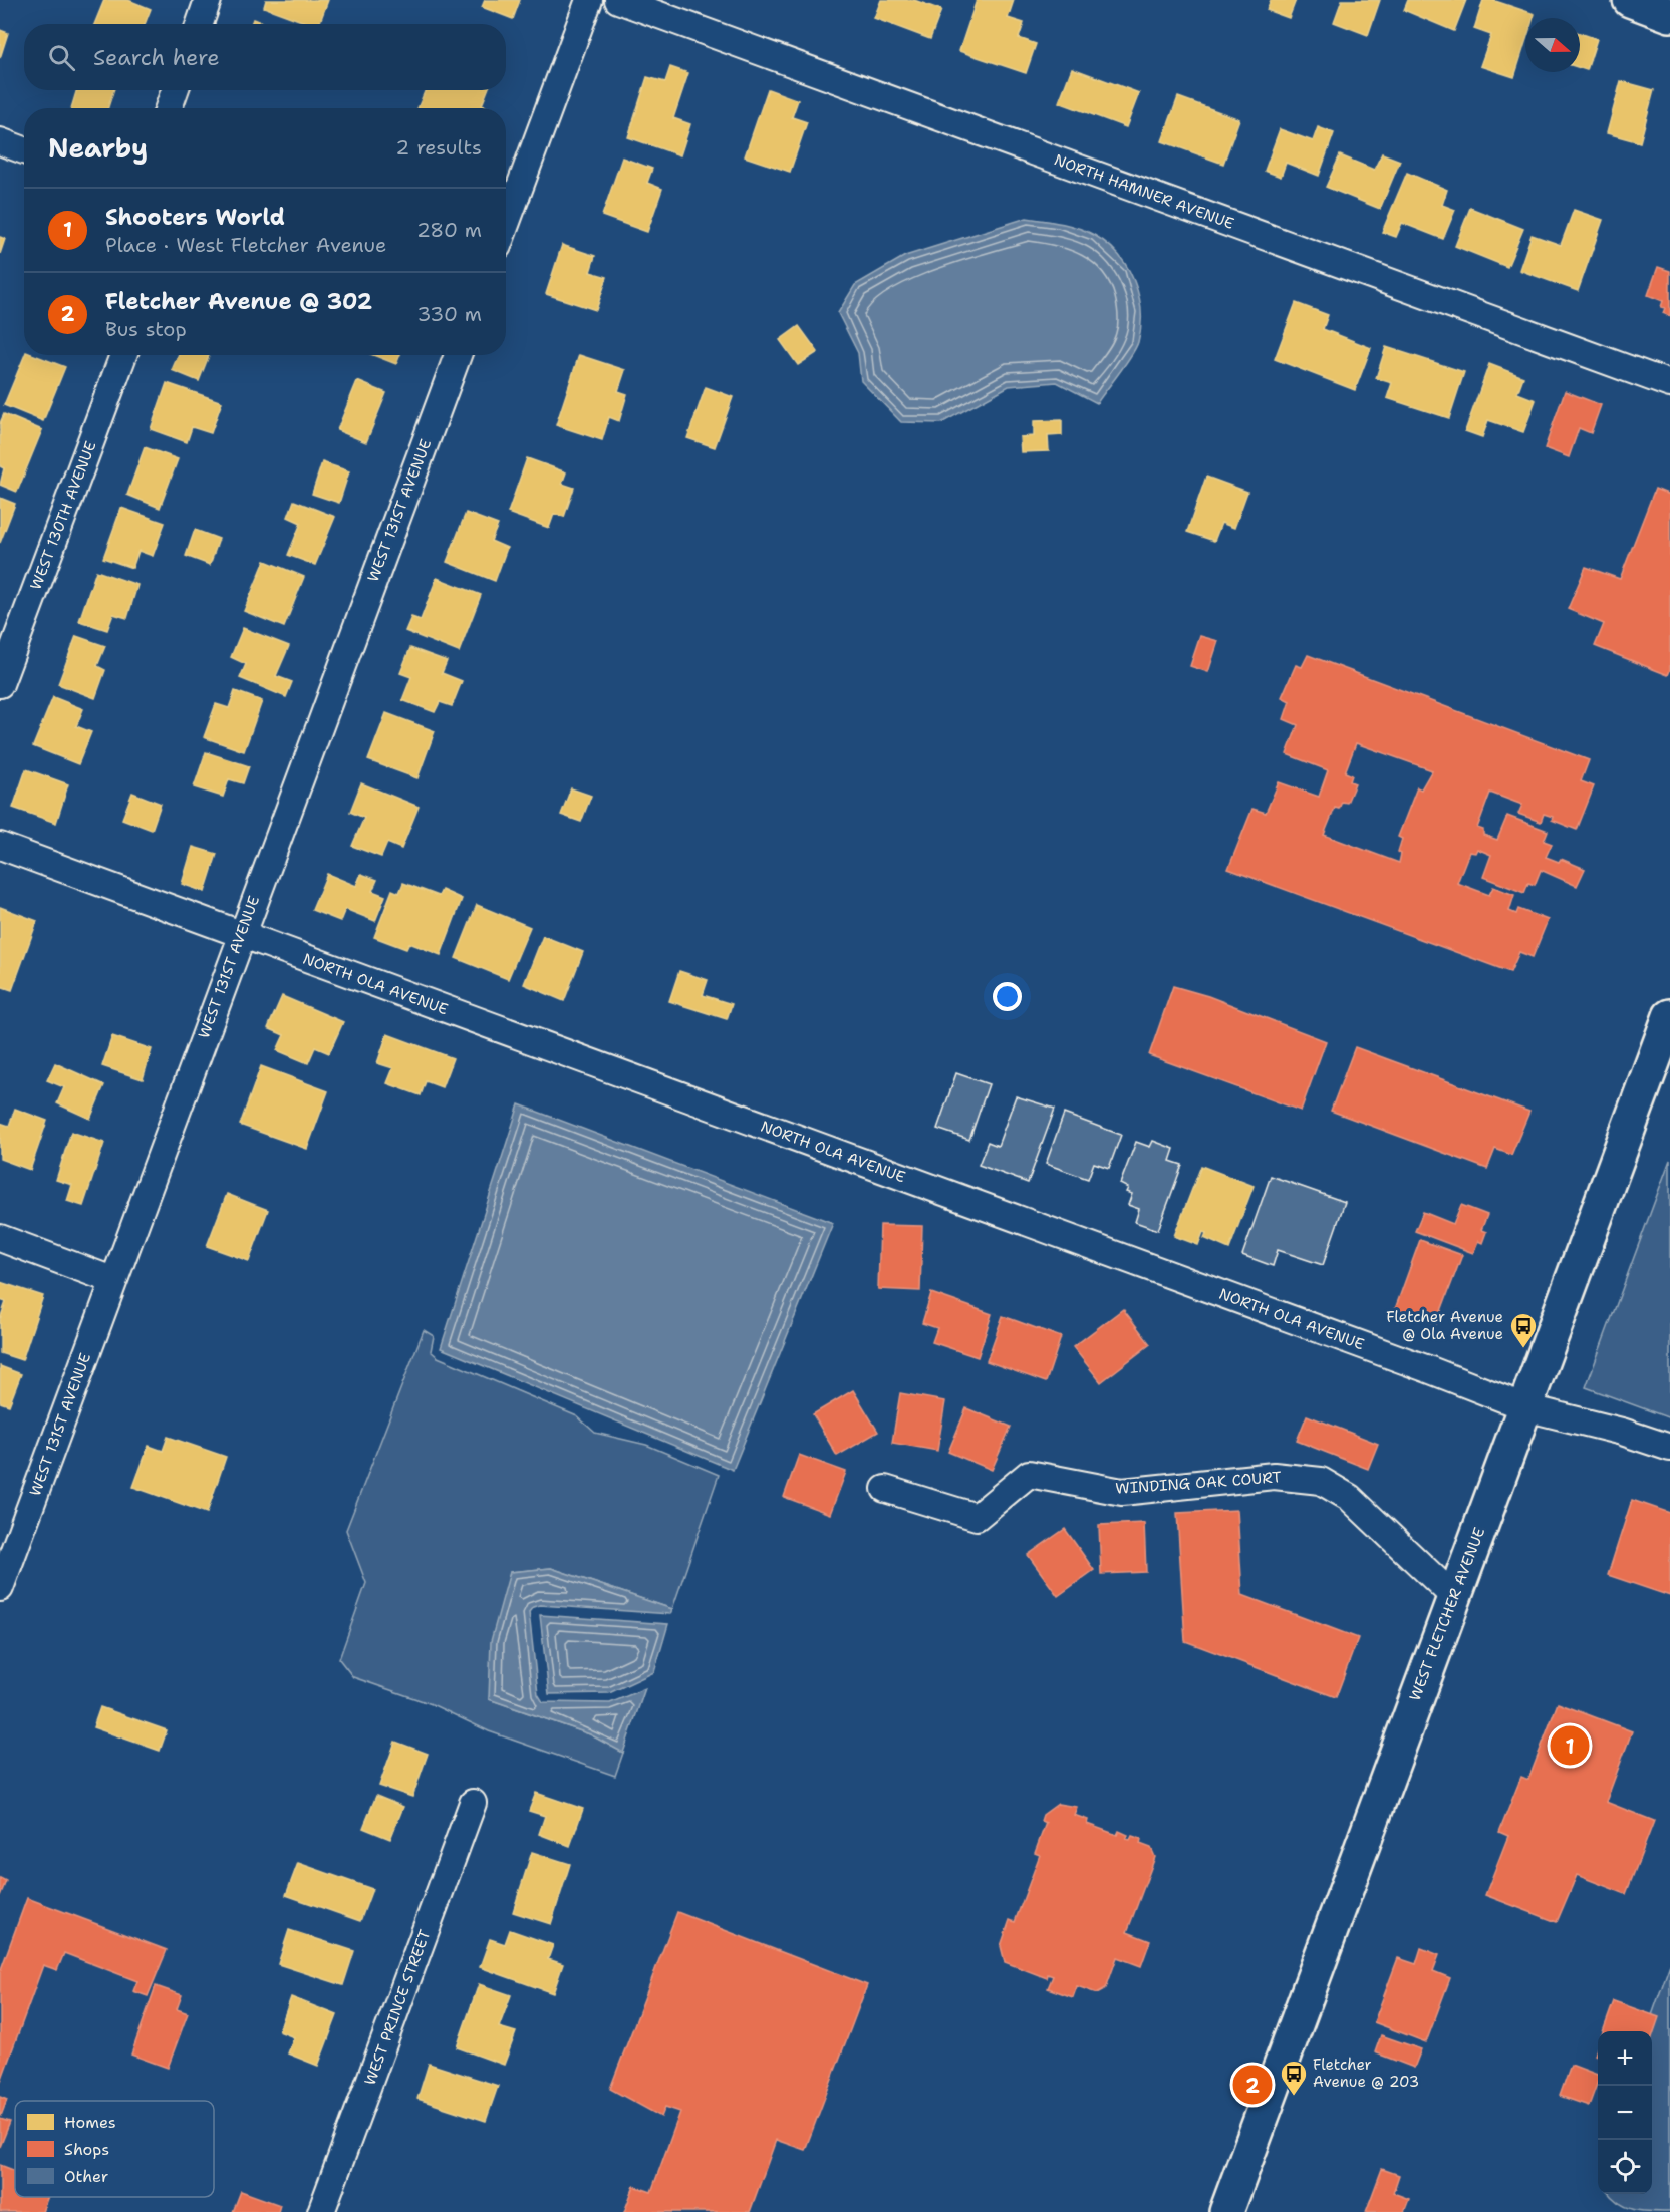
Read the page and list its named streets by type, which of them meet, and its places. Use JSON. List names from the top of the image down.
{
  "streets": {
    "main road": ["WEST FLETCHER AVENUE"],
    "street": [
      "NORTH HAMNER AVENUE",
      "WEST 131ST AVENUE",
      "WEST 130TH AVENUE",
      "NORTH OLA AVENUE",
      "WINDING OAK COURT",
      "WEST PRINCE STREET"
    ]
  },
  "crossings": [
    ["WEST 131ST AVENUE", "NORTH OLA AVENUE"],
    ["NORTH OLA AVENUE", "WEST FLETCHER AVENUE"],
    ["WINDING OAK COURT", "WEST FLETCHER AVENUE"]
  ],
  "places": {
    "bus stop": ["Fletcher Avenue @ Ola Avenue", "Fletcher Avenue @ 203"]
  },
  "legend": ["Homes", "Shops", "Other"],
  "north": "right",
  "page": {
    "search": "Search here",
    "heading": ["Nearby", "2 results"],
    "list": [
      {
        "mark": "1",
        "name": "Shooters World",
        "note": "Place · West Fletcher Avenue",
        "value": "280 m"
      },
      {
        "mark": "2",
        "name": "Fletcher Avenue @ 302",
        "note": "Bus stop",
        "value": "330 m"
      }
    ],
    "pins": ["1", "2"],
    "map_buttons": ["+", "−"]
  }
}
